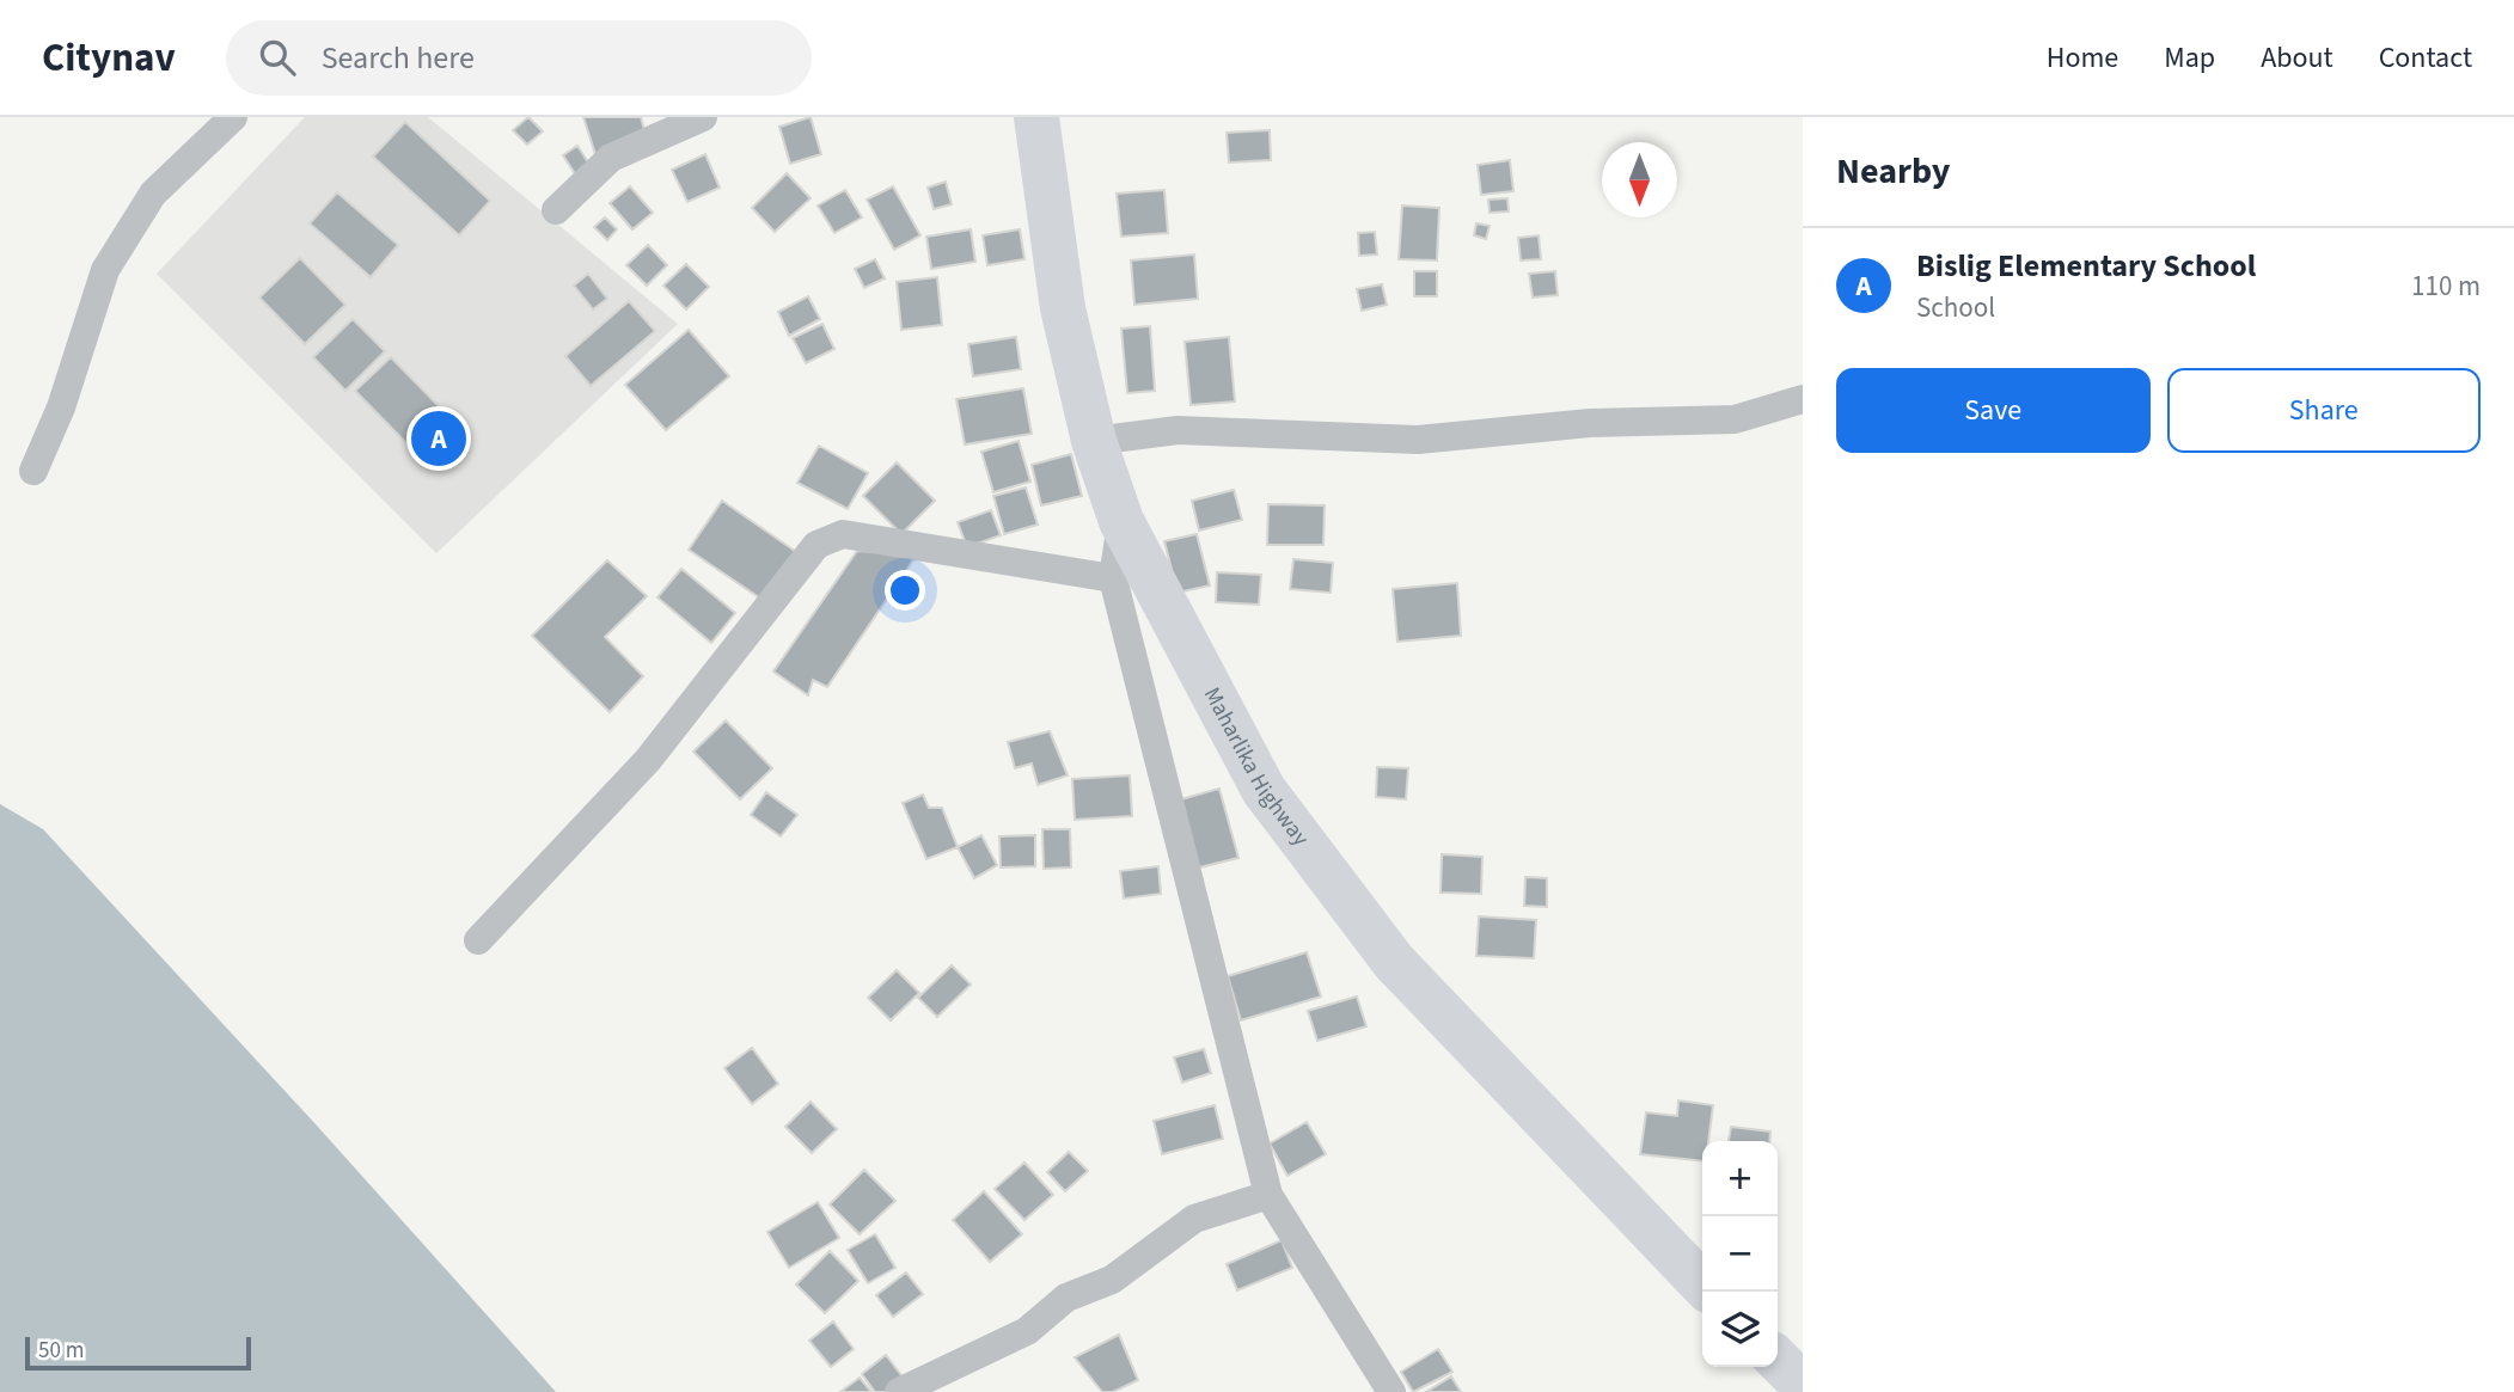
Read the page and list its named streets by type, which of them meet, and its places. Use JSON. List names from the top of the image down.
{
  "streets": {
    "highway": ["Maharlika Highway"]
  },
  "scale_bar": "50 m",
  "north": "bottom",
  "page": {
    "header": "Citynav",
    "search": "Search here",
    "nav": [
      "Home",
      "Map",
      "About",
      "Contact"
    ],
    "heading": "Nearby",
    "list": [
      {
        "mark": "A",
        "name": "Bislig Elementary School",
        "note": "School",
        "value": "110 m"
      }
    ],
    "buttons": ["Save", "Share"],
    "pins": "A",
    "map_buttons": ["+", "−"],
    "scale": "50 m"
  }
}
